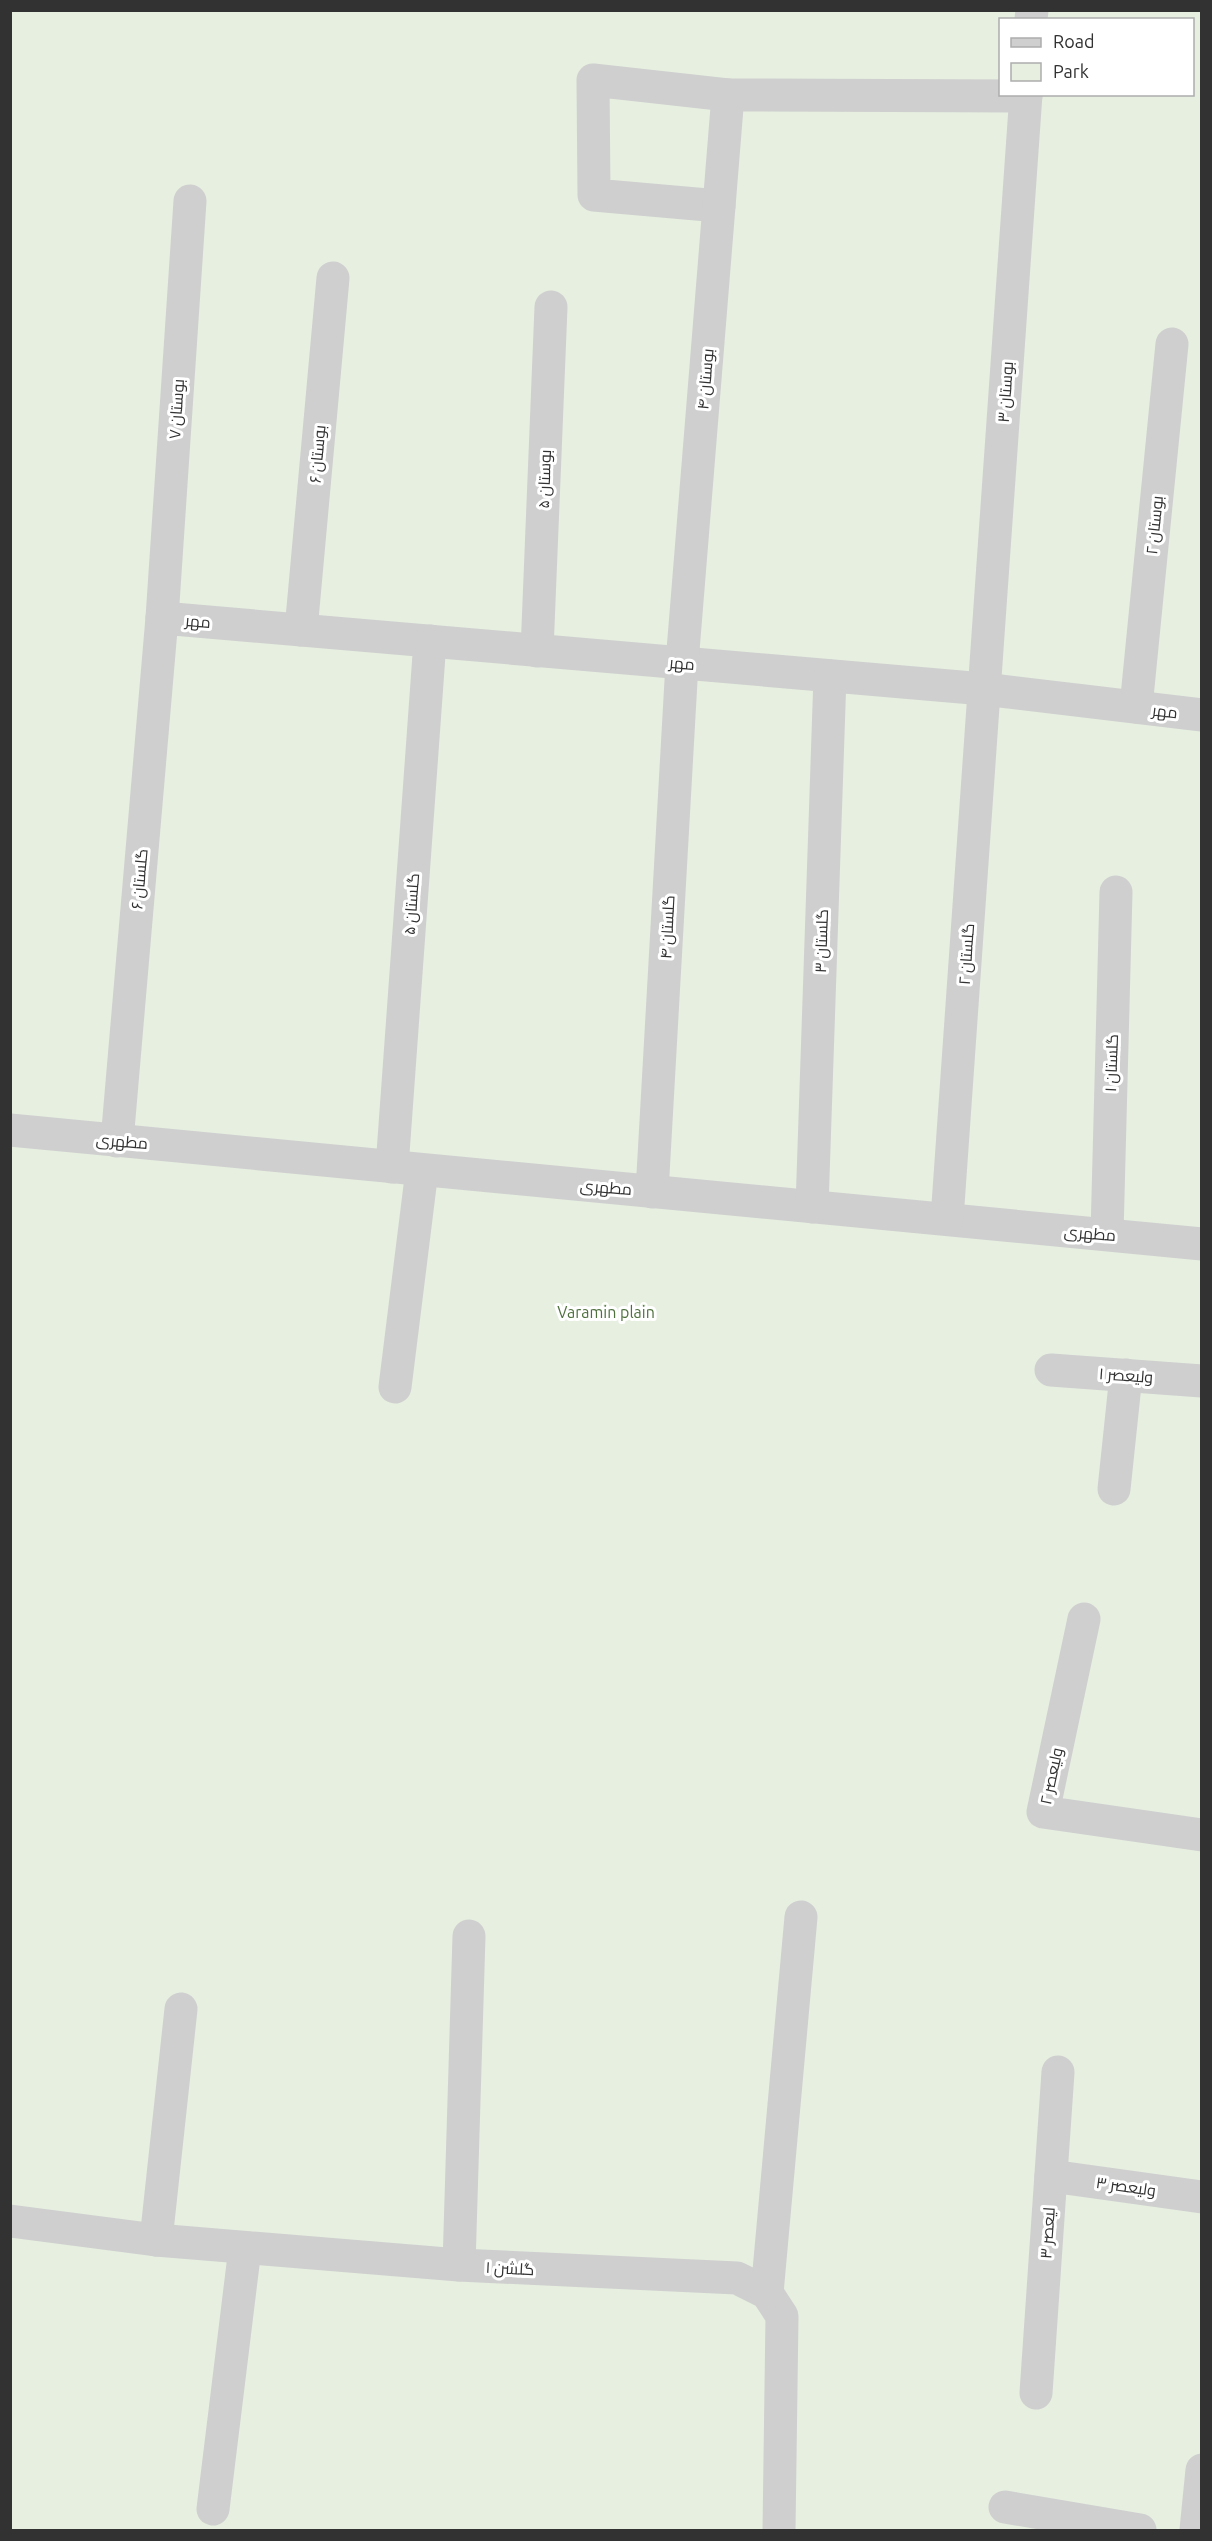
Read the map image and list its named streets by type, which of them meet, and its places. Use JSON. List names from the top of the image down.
{
  "streets": {
    "street": [
      "بوستان ۴",
      "بوستان ۳",
      "بوستان ۷",
      "بوستان ۶",
      "بوستان ۵",
      "بوستان ۲",
      "مهر",
      "گلستان ۶",
      "گلستان ۵",
      "گلستان ۴",
      "گلستان ۳",
      "گلستان ۲",
      "گلستان ۱",
      "مطهری",
      "ولیعصر ۱",
      "ولیعصر ۲",
      "ولیعصر ۳",
      "لیعصر ۳",
      "گلشن ۱"
    ]
  },
  "crossings": [
    ["بوستان ۴", "مهر"],
    ["بوستان ۴", "گلستان ۴"],
    ["بوستان ۳", "مهر"],
    ["بوستان ۳", "گلستان ۲"],
    ["بوستان ۷", "مهر"],
    ["بوستان ۷", "گلستان ۶"],
    ["بوستان ۶", "مهر"],
    ["بوستان ۵", "مهر"],
    ["بوستان ۲", "مهر"],
    ["مهر", "گلستان ۶"],
    ["مهر", "گلستان ۵"],
    ["مهر", "گلستان ۴"],
    ["مهر", "گلستان ۳"],
    ["مهر", "گلستان ۲"],
    ["گلستان ۶", "مطهری"],
    ["گلستان ۵", "مطهری"],
    ["گلستان ۴", "مطهری"],
    ["گلستان ۳", "مطهری"],
    ["گلستان ۲", "مطهری"],
    ["گلستان ۱", "مطهری"],
    ["ولیعصر ۳", "لیعصر ۳"]
  ],
  "parks": ["Varamin plain"],
  "legend": ["Road", "Park"]
}
